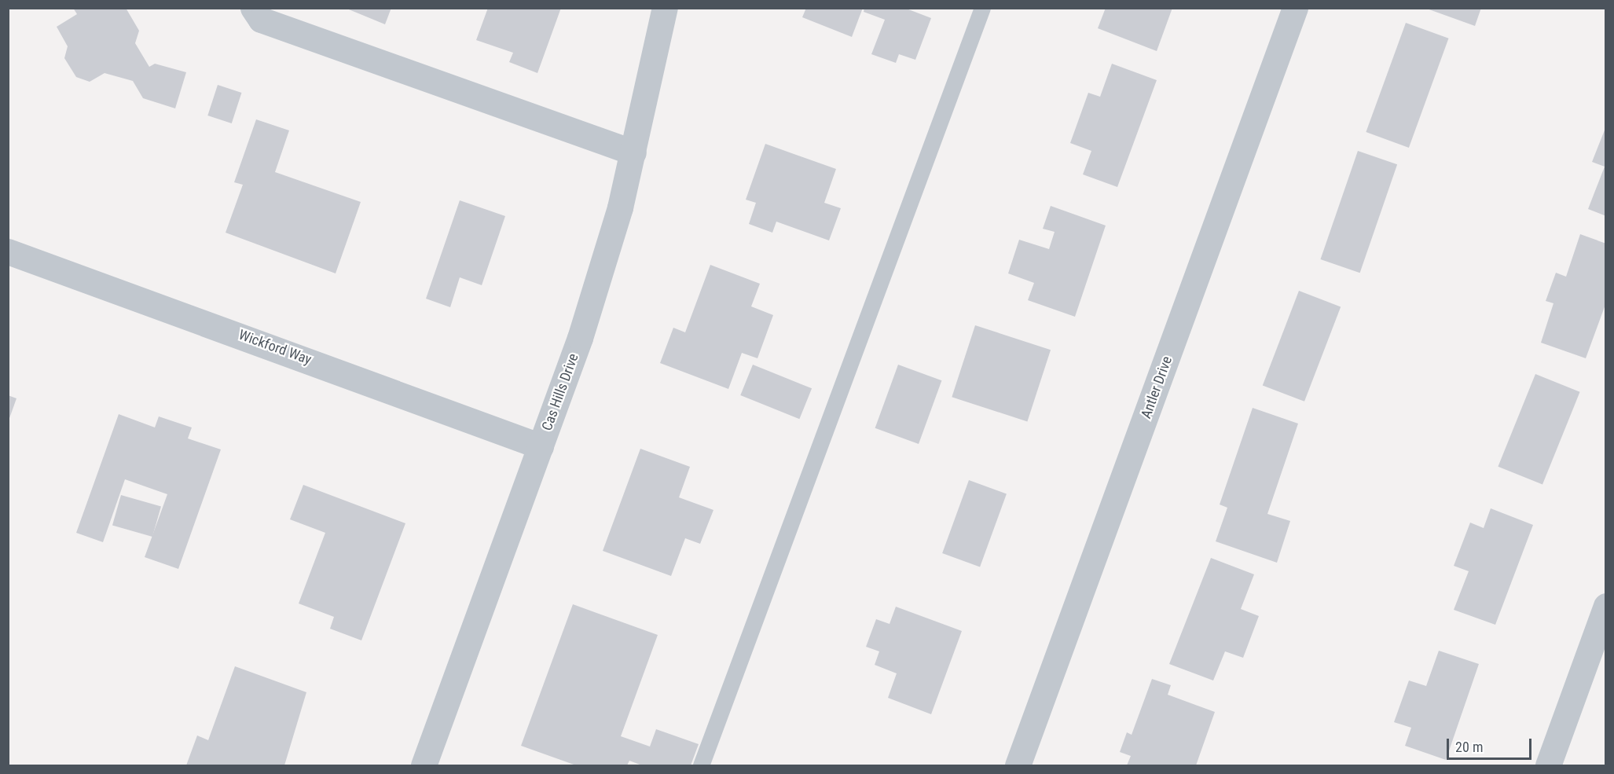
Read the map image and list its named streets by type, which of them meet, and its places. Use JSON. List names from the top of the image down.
{
  "streets": {
    "street": ["Wickford Way", "Antler Drive", "Cas Hills Drive"]
  },
  "crossings": [
    ["Wickford Way", "Cas Hills Drive"]
  ],
  "scale_bar": "20 m"
}
